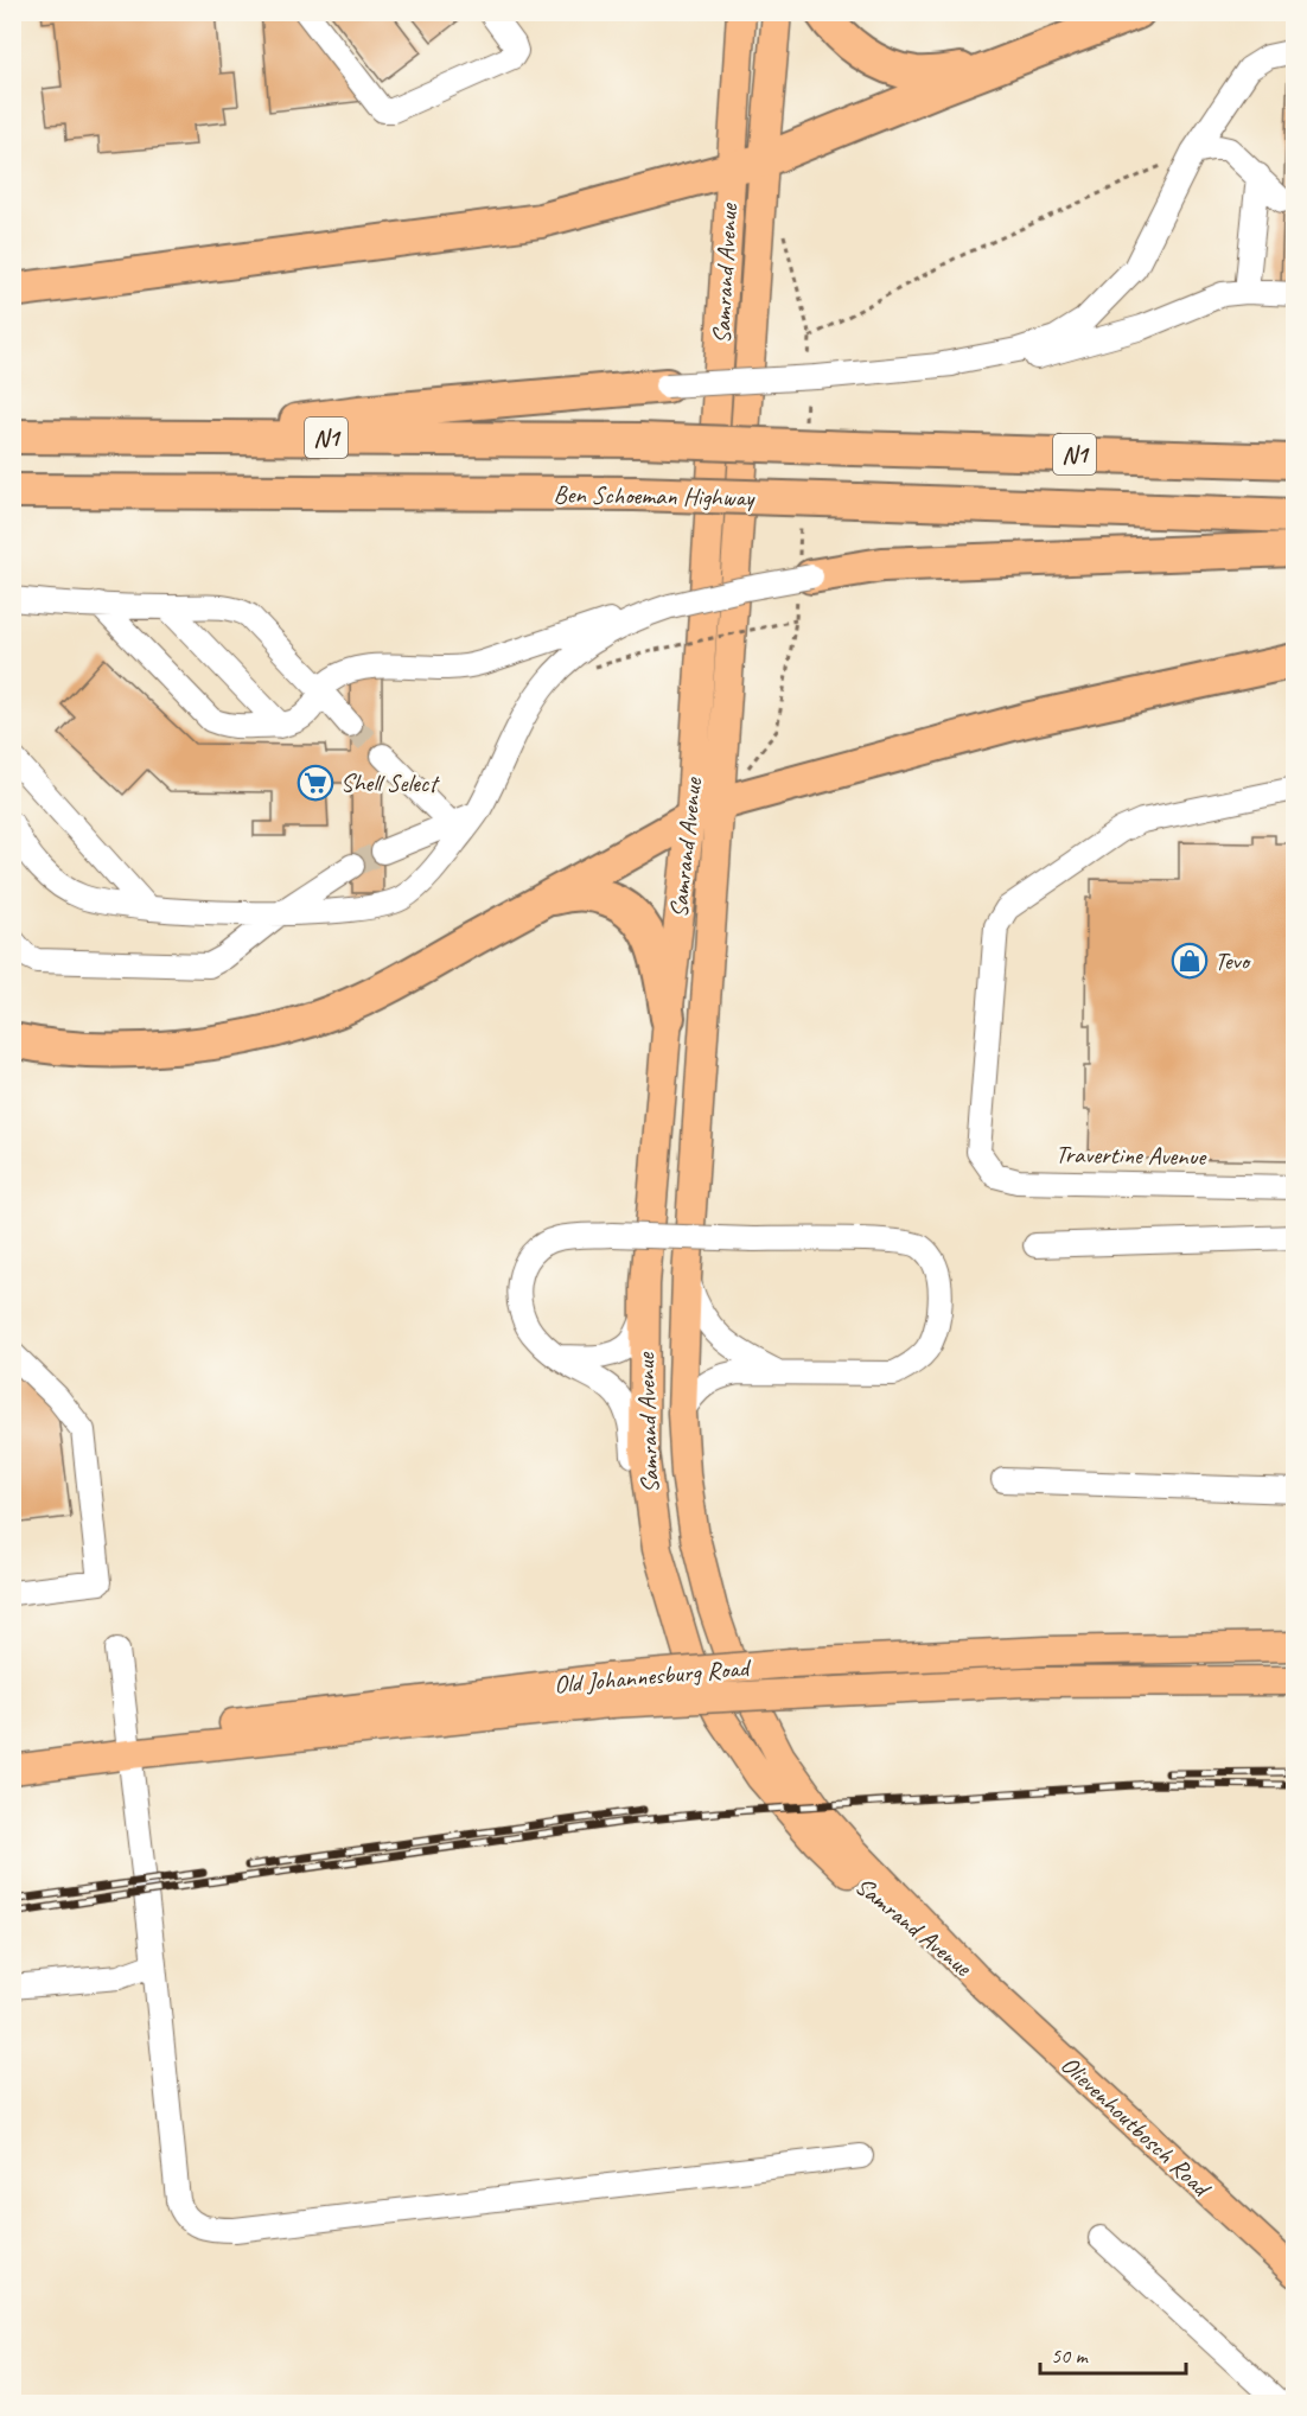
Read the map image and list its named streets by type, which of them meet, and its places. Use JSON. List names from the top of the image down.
{
  "streets": {
    "highway": ["N1", "Ben Schoeman Highway"],
    "main road": ["Samrand Avenue", "Old Johannesburg Road", "Olievenhoutbosch Road"],
    "street": ["Travertine Avenue"]
  },
  "crossings": [
    ["Samrand Avenue", "Olievenhoutbosch Road"]
  ],
  "places": {
    "supermarket": ["Shell Select"],
    "shop": ["Tevo"]
  },
  "scale_bar": "50 m"
}
